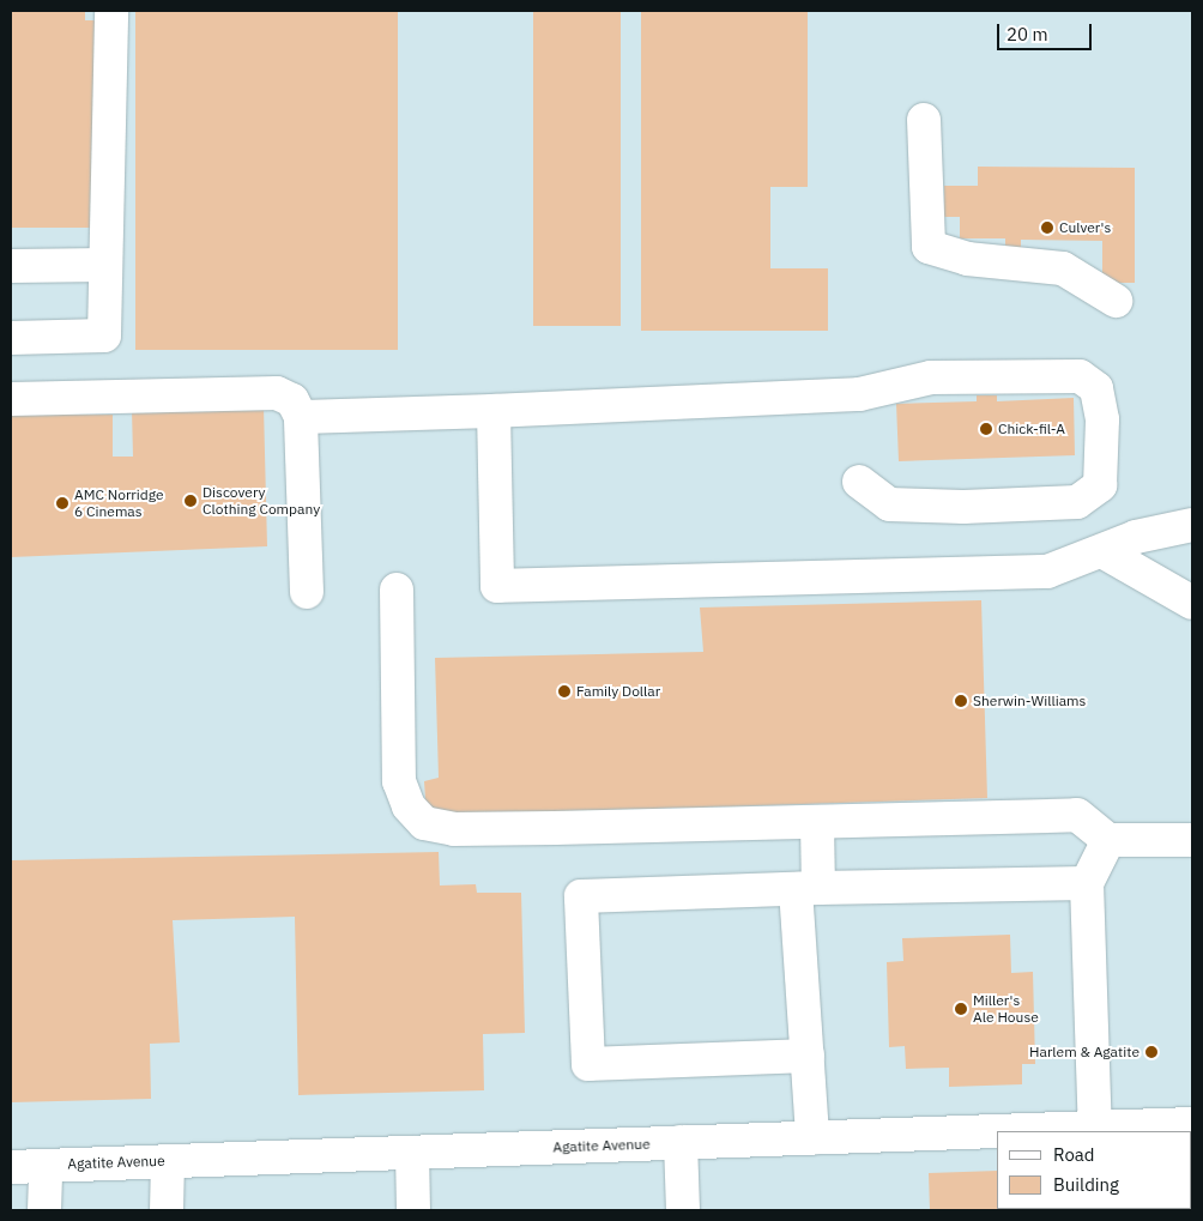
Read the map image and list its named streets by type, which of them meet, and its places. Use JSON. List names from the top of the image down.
{
  "streets": {
    "street": ["Agatite Avenue"]
  },
  "places": [
    "Culver's",
    "Chick-fil-A",
    "Discovery Clothing Company",
    "AMC Norridge 6 Cinemas",
    "Family Dollar",
    "Sherwin-Williams",
    "Miller's Ale House",
    "Harlem & Agatite"
  ],
  "legend": ["Road", "Building"],
  "scale_bar": "20 m"
}
